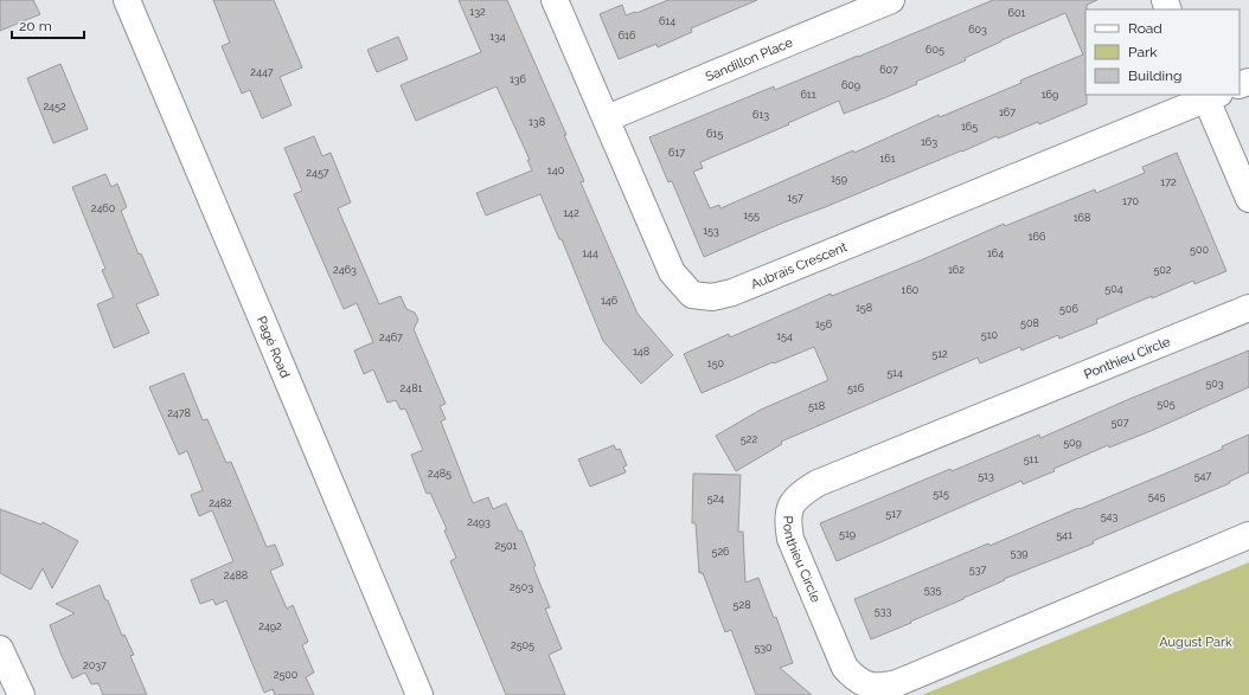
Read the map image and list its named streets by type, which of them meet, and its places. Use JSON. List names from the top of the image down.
{
  "streets": {
    "street": [
      "Sandillon Place",
      "Aubrais Crescent",
      "Pagé Road",
      "Ponthieu Circle"
    ]
  },
  "crossings": [
    ["Sandillon Place", "Aubrais Crescent"]
  ],
  "parks": ["August Park"],
  "house_numbers": [
    "132",
    "601",
    "614",
    "603",
    "616",
    "134",
    "605",
    "607",
    "2447",
    "136",
    "609",
    "611",
    "169",
    "2452",
    "167",
    "613",
    "138",
    "165",
    "615",
    "163",
    "617",
    "161",
    "140",
    "2457",
    "159",
    "172",
    "157",
    "170",
    "2460",
    "142",
    "155",
    "168",
    "153",
    "166",
    "500",
    "144",
    "164",
    "2463",
    "162",
    "502",
    "504",
    "160",
    "146",
    "158",
    "506",
    "508",
    "156",
    "510",
    "154",
    "2467",
    "148",
    "512",
    "150",
    "514",
    "503",
    "2481",
    "516",
    "505",
    "518",
    "2478",
    "507",
    "522",
    "509",
    "511",
    "2485",
    "513",
    "547",
    "515",
    "545",
    "524",
    "2482",
    "517",
    "543",
    "2493",
    "519",
    "541",
    "2501",
    "526",
    "539",
    "537",
    "2488",
    "2503",
    "535",
    "528",
    "533",
    "2492",
    "2505",
    "530",
    "2037",
    "2500"
  ],
  "legend": ["Road", "Park", "Building"],
  "scale_bar": "20 m"
}
